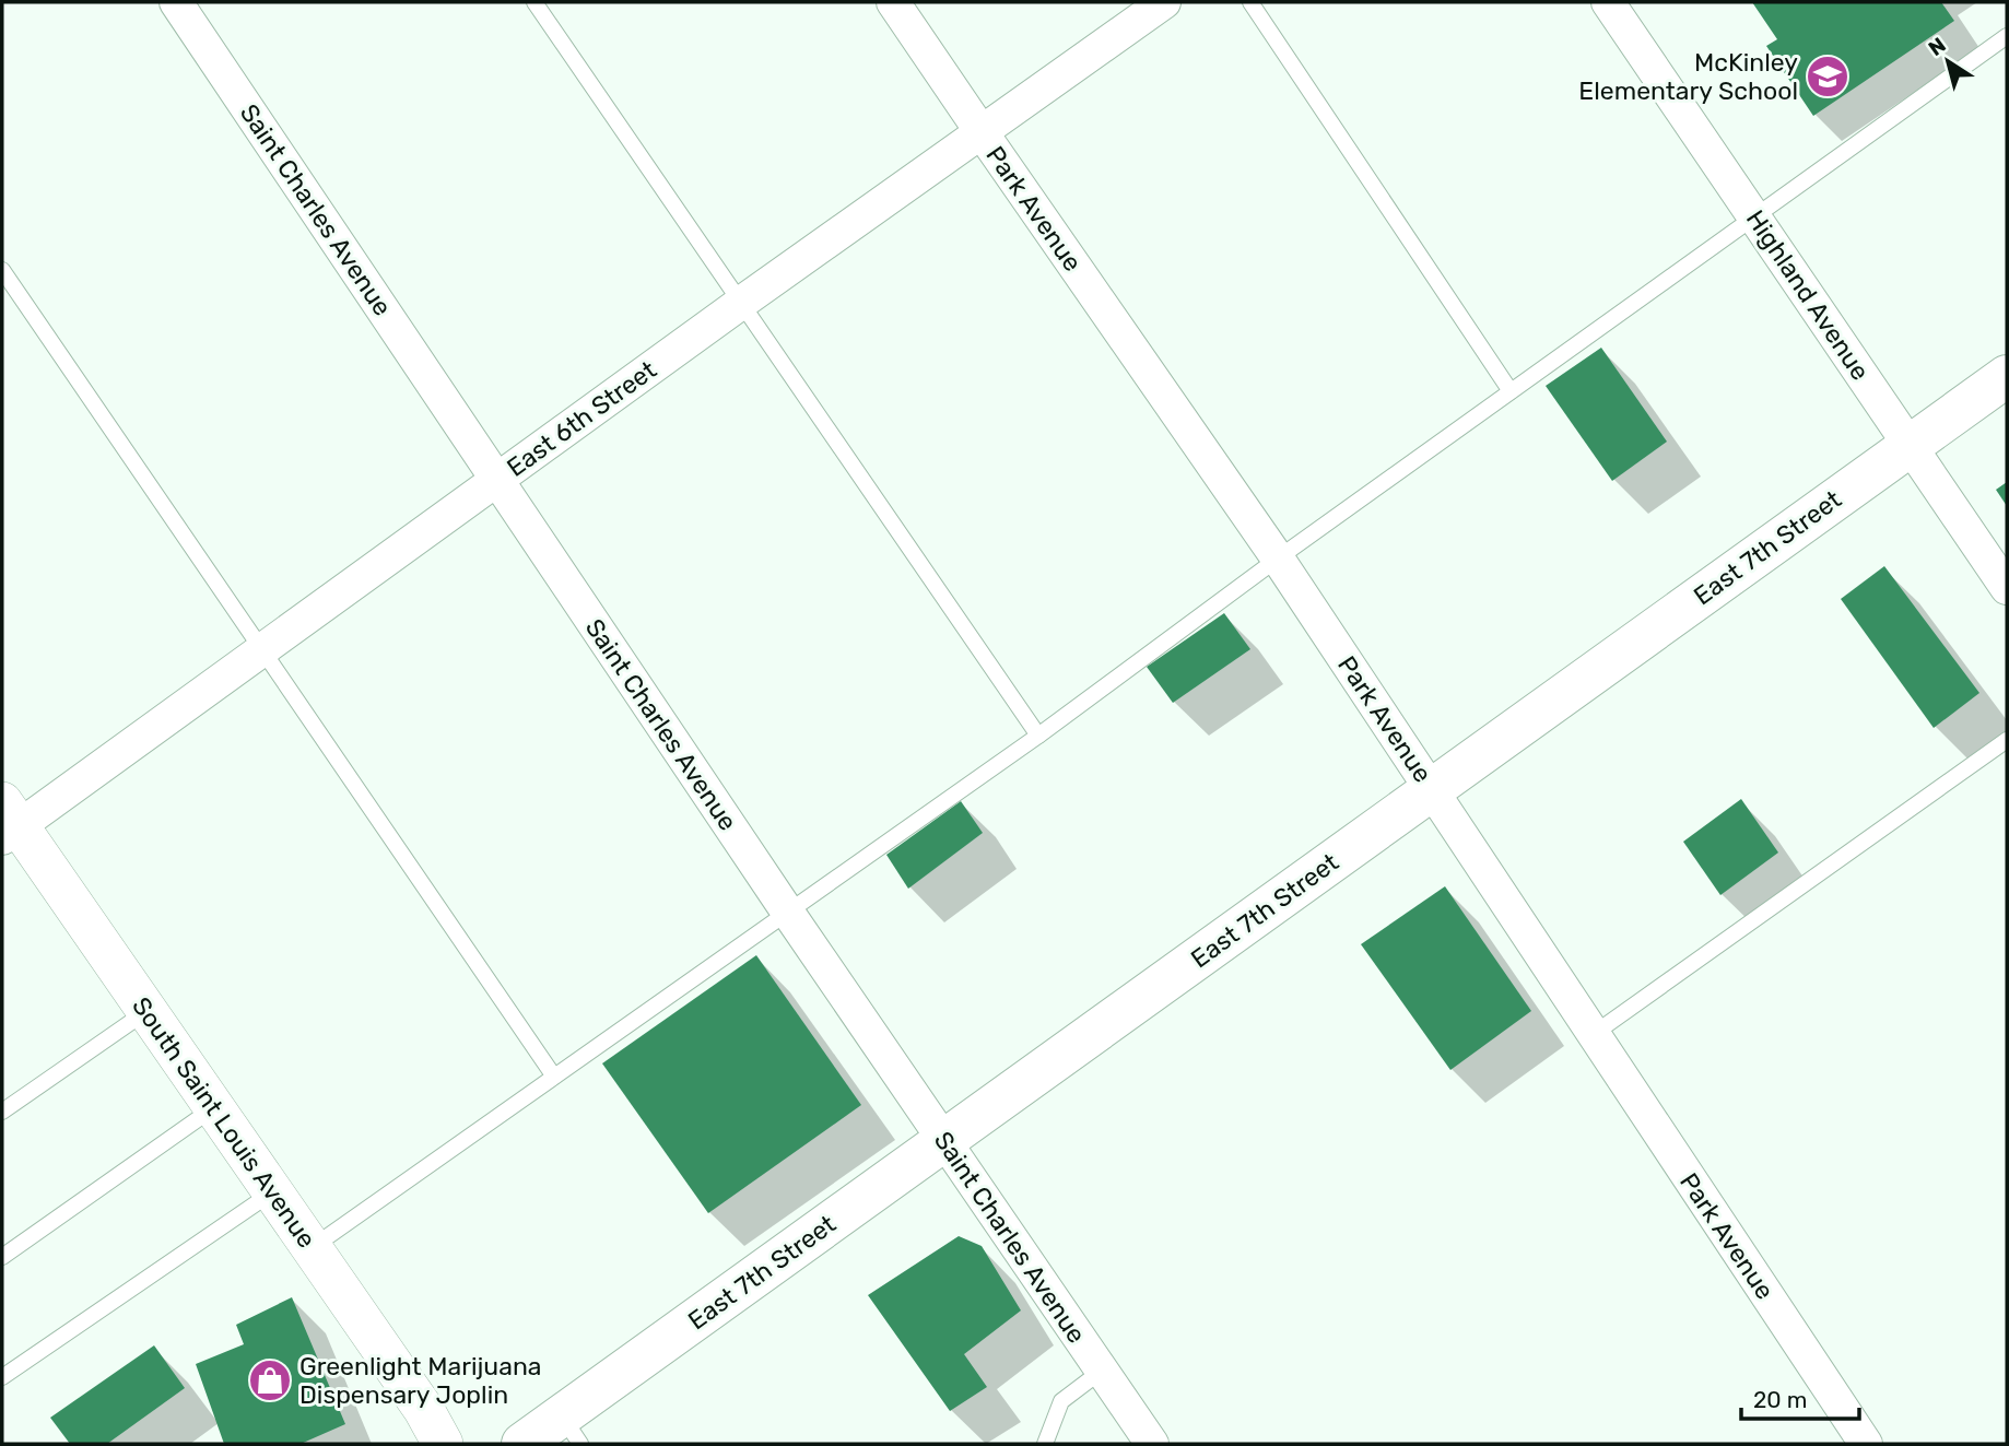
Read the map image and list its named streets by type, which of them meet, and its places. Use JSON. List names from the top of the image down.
{
  "streets": {
    "main road": ["East 7th Street"],
    "street": [
      "Park Avenue",
      "Saint Charles Avenue",
      "Highland Avenue",
      "East 6th Street",
      "South Saint Louis Avenue"
    ]
  },
  "crossings": [
    ["Park Avenue", "East 6th Street"],
    ["Park Avenue", "East 7th Street"],
    ["Saint Charles Avenue", "East 6th Street"],
    ["Saint Charles Avenue", "East 7th Street"],
    ["Highland Avenue", "East 7th Street"],
    ["East 6th Street", "South Saint Louis Avenue"]
  ],
  "places": {
    "school or university": ["McKinley Elementary School"],
    "shop": ["Greenlight Marijuana Dispensary Joplin"]
  },
  "scale_bar": "20 m",
  "north": "top left"
}
